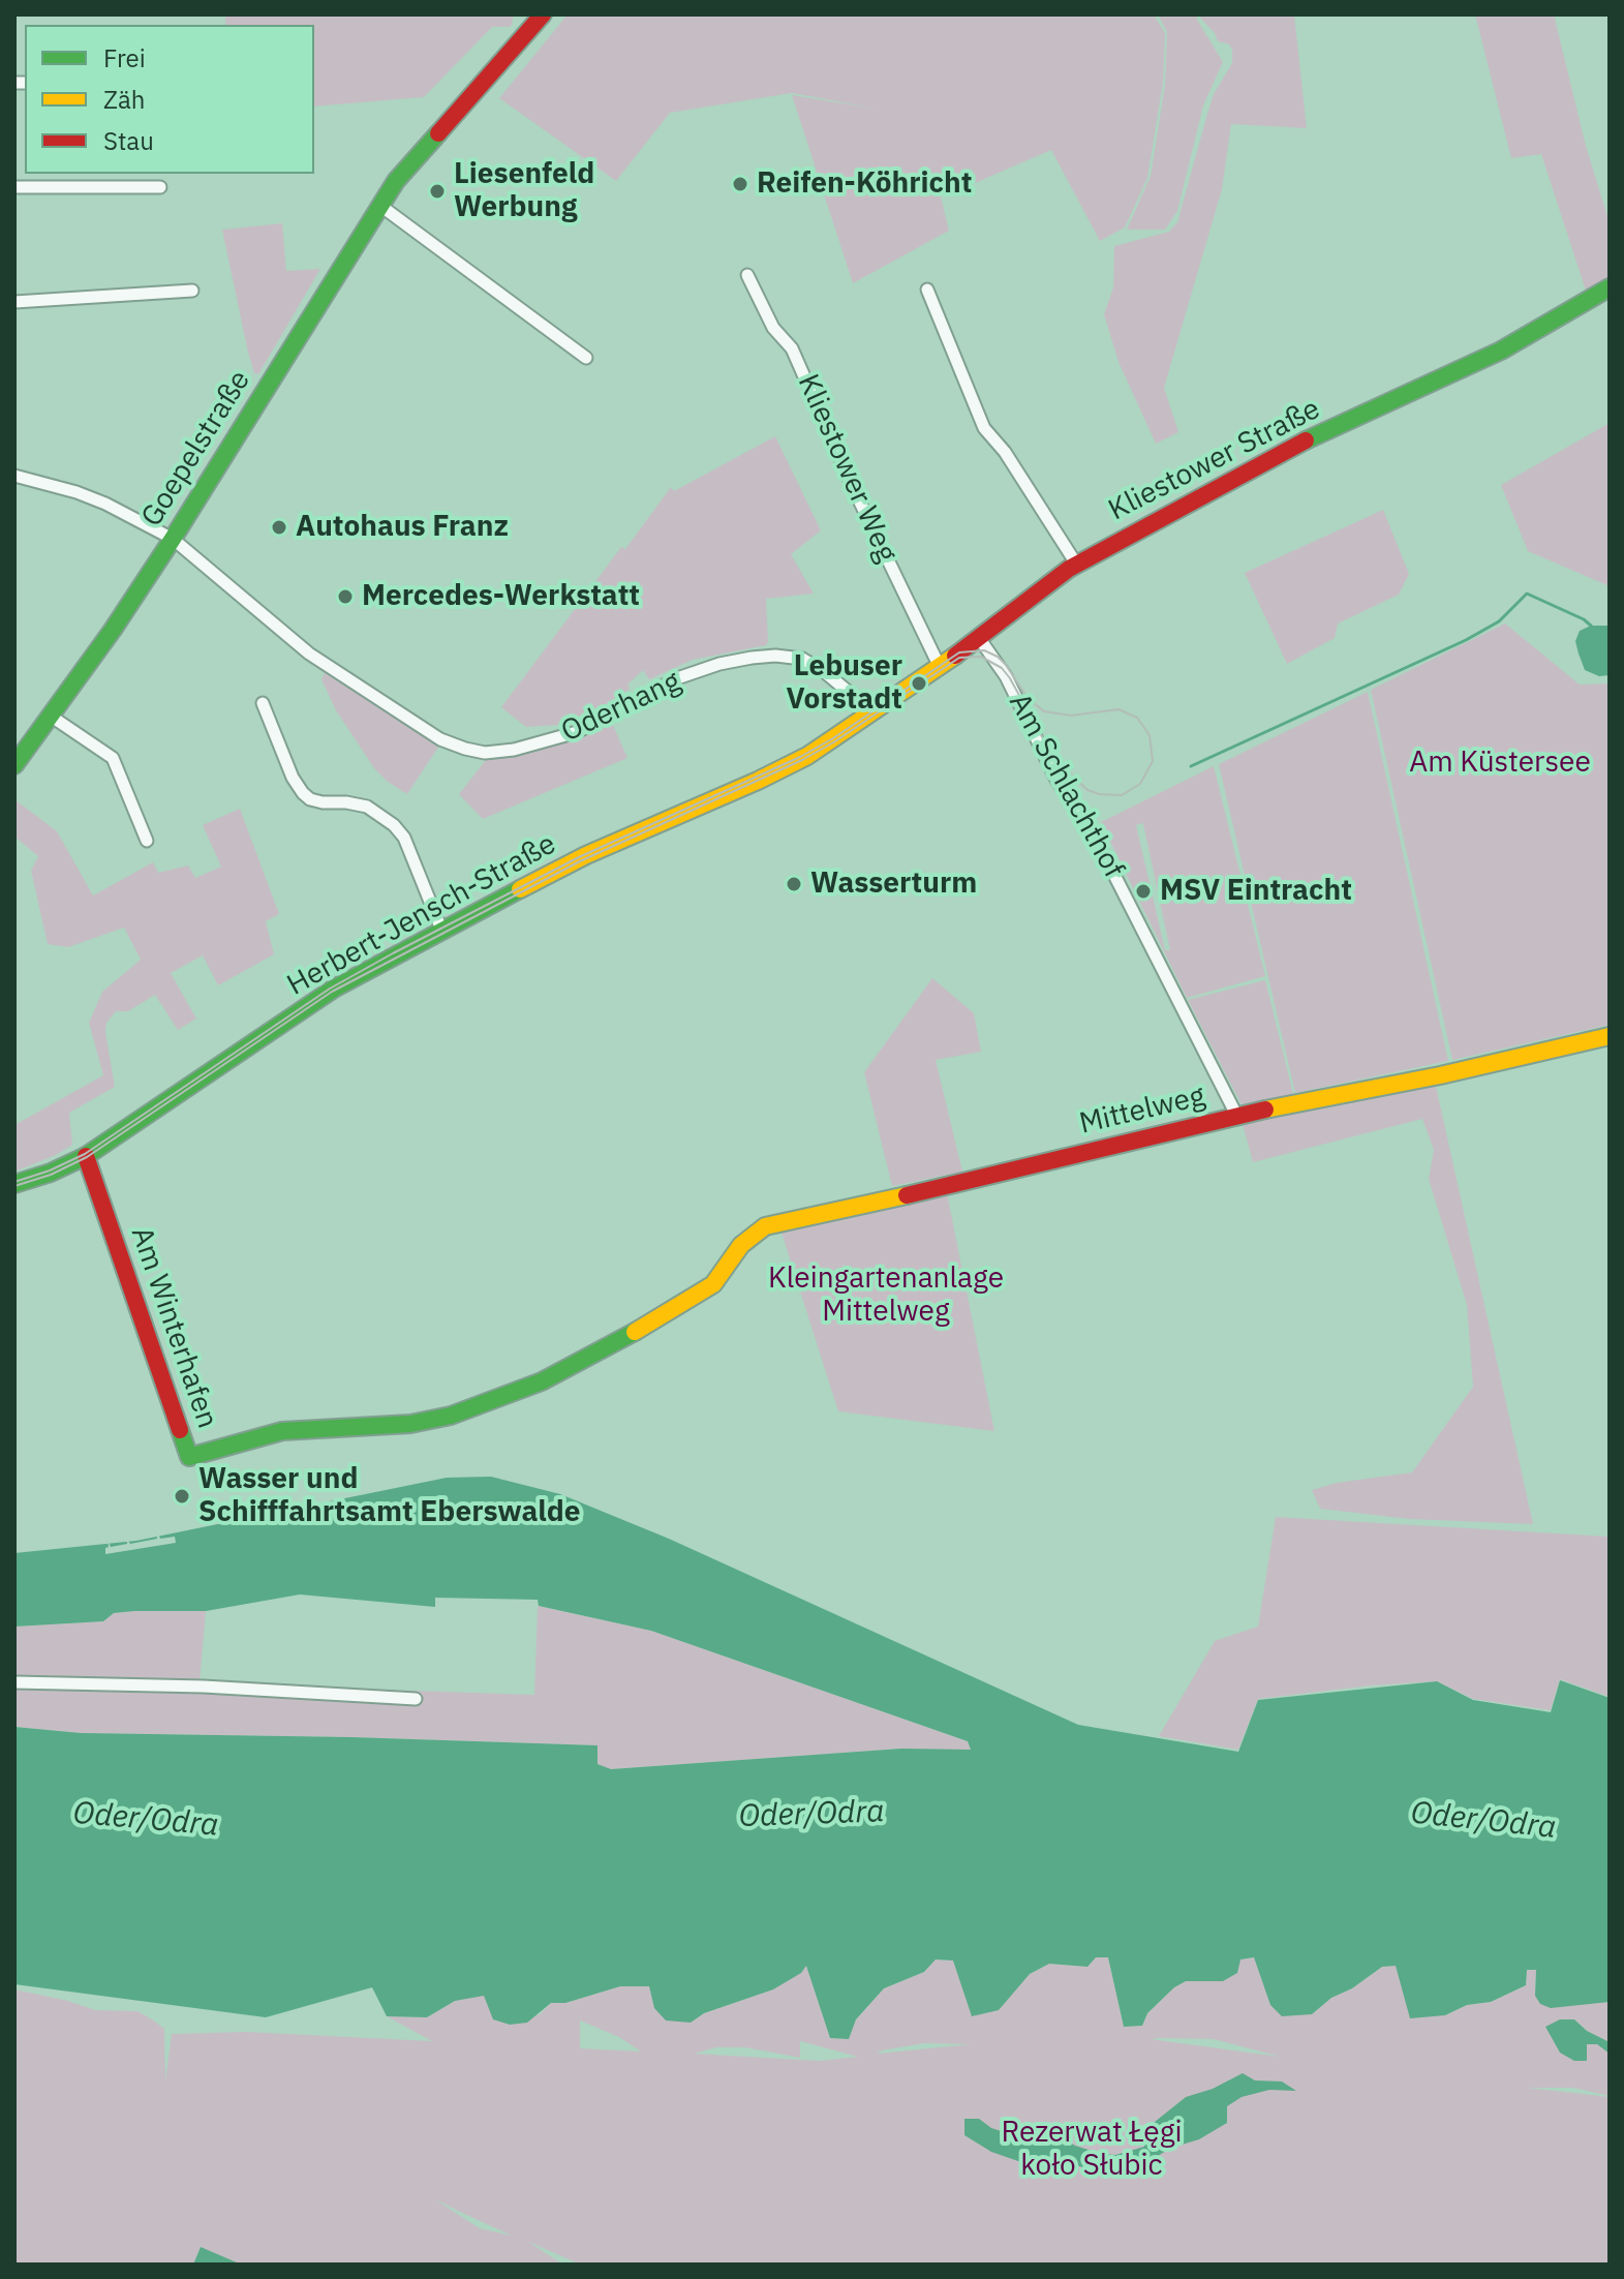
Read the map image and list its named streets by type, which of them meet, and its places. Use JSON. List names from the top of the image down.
{
  "streets": {
    "street": [
      "Goepelstraße",
      "Kliestower Straße",
      "Kliestower Weg",
      "Oderhang",
      "Am Schlachthof",
      "Herbert-Jensch-Straße",
      "Mittelweg",
      "Am Winterhafen"
    ]
  },
  "crossings": [
    ["Goepelstraße", "Oderhang"],
    ["Kliestower Straße", "Kliestower Weg"],
    ["Kliestower Straße", "Oderhang"],
    ["Kliestower Straße", "Am Schlachthof"],
    ["Kliestower Straße", "Herbert-Jensch-Straße"],
    ["Oderhang", "Herbert-Jensch-Straße"],
    ["Am Schlachthof", "Mittelweg"],
    ["Herbert-Jensch-Straße", "Am Winterhafen"],
    ["Mittelweg", "Am Winterhafen"]
  ],
  "water": ["Oder/Odra"],
  "parks": ["Am Küstersee", "Kleingartenanlage Mittelweg", "Rezerwat Łęgi koło Słubic"],
  "places": [
    "Reifen-Köhricht",
    "Liesenfeld Werbung",
    "Autohaus Franz",
    "Mercedes-Werkstatt",
    "Lebuser Vorstadt",
    "Wasserturm",
    "MSV Eintracht",
    "Wasser und Schifffahrtsamt Eberswalde"
  ],
  "legend": ["Frei", "Zäh", "Stau"]
}
